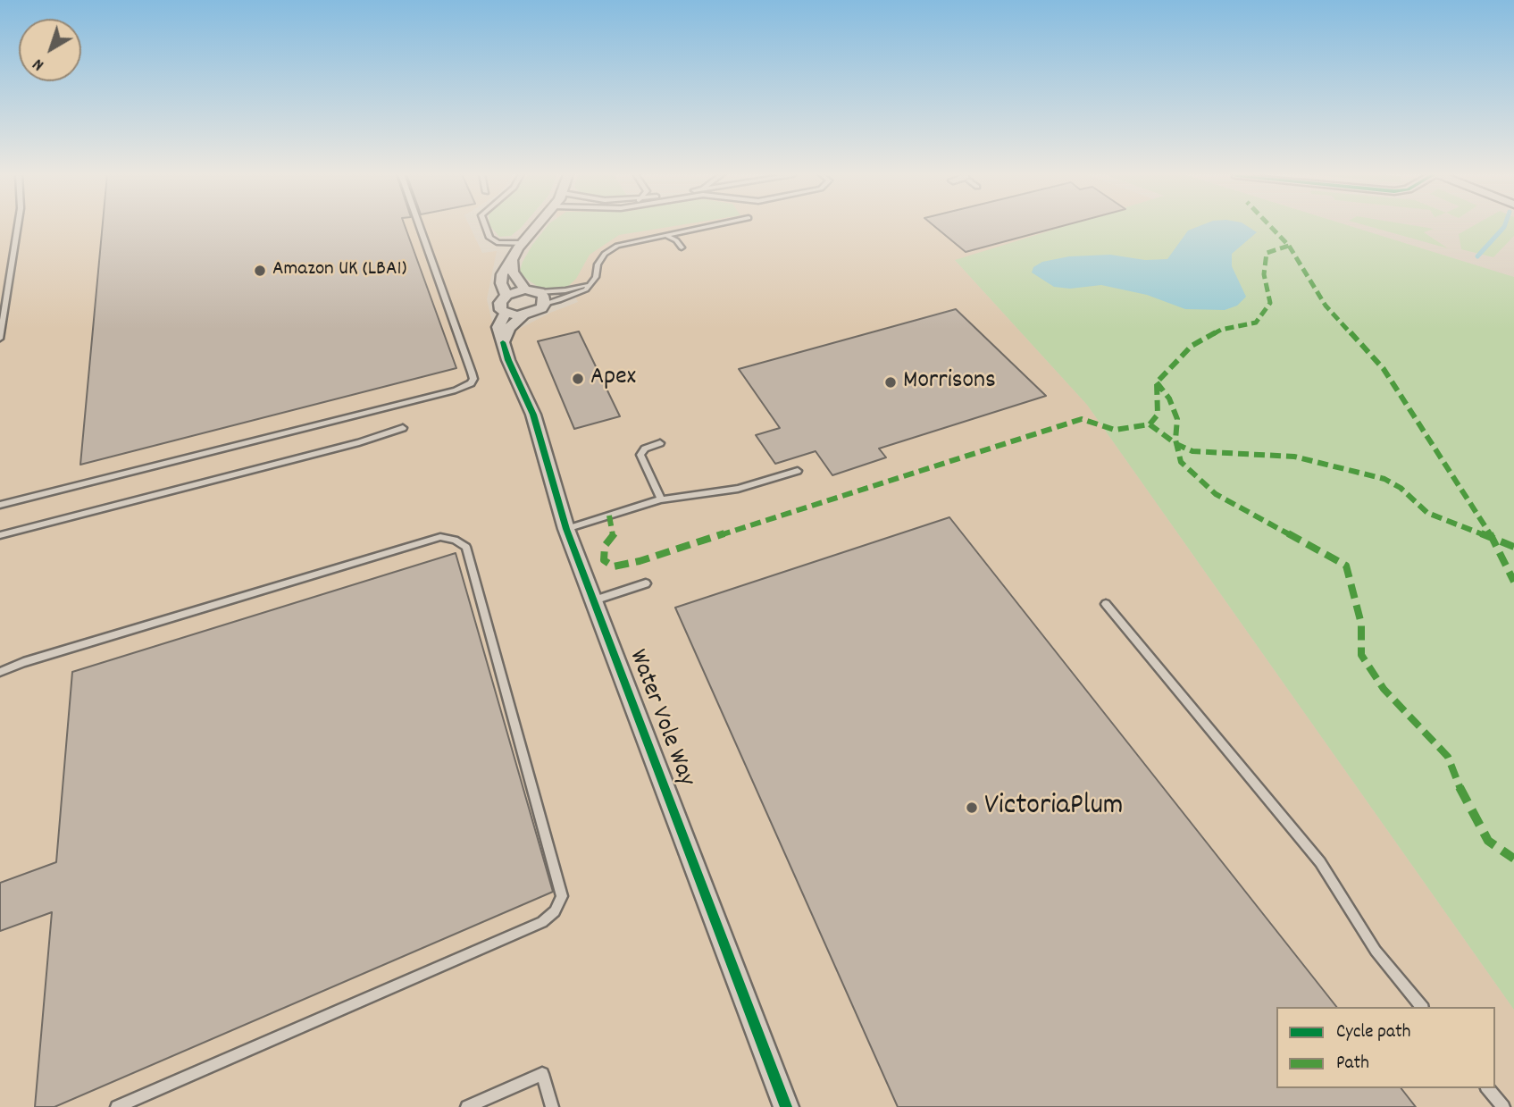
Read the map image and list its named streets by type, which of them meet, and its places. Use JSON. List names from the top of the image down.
{
  "streets": {
    "street": ["Water Vole Way"]
  },
  "places": [
    "Amazon UK (LBA1)",
    "Apex",
    "Morrisons",
    "VictoriaPlum"
  ],
  "legend": ["Cycle path", "Path"],
  "north": "bottom left"
}
